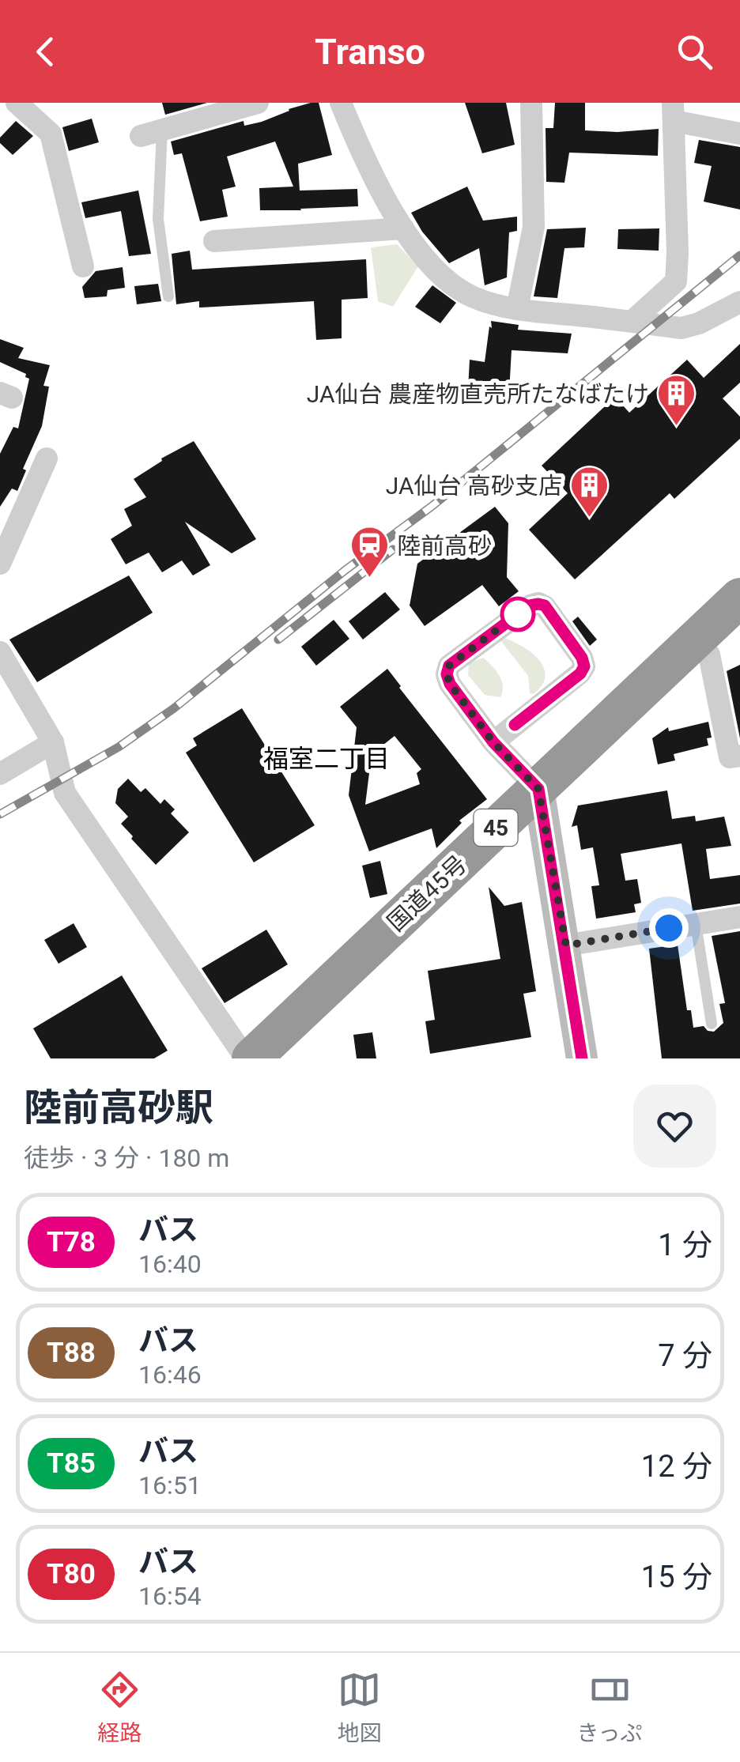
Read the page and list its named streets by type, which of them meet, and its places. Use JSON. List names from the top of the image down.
{
  "streets": {
    "highway": ["45", "国道45号"]
  },
  "districts": ["福室二丁目"],
  "places": {
    "building": ["JA仙台 農産物直売所たなばたけ", "JA仙台 高砂支店"],
    "station": ["陸前高砂"]
  },
  "lines": ["bus line T78"],
  "page": {
    "header": "Transo",
    "heading": ["陸前高砂駅", "徒歩 · 3 分 · 180 m"],
    "list": [
      {
        "mark": "T78",
        "name": "バス",
        "note": "16:40",
        "value": "1 分"
      },
      {
        "mark": "T88",
        "name": "バス",
        "note": "16:46",
        "value": "7 分"
      },
      {
        "mark": "T85",
        "name": "バス",
        "note": "16:51",
        "value": "12 分"
      },
      {
        "mark": "T80",
        "name": "バス",
        "note": "16:54",
        "value": "15 分"
      }
    ],
    "tabs": ["経路", "地図", "きっぷ"]
  }
}
